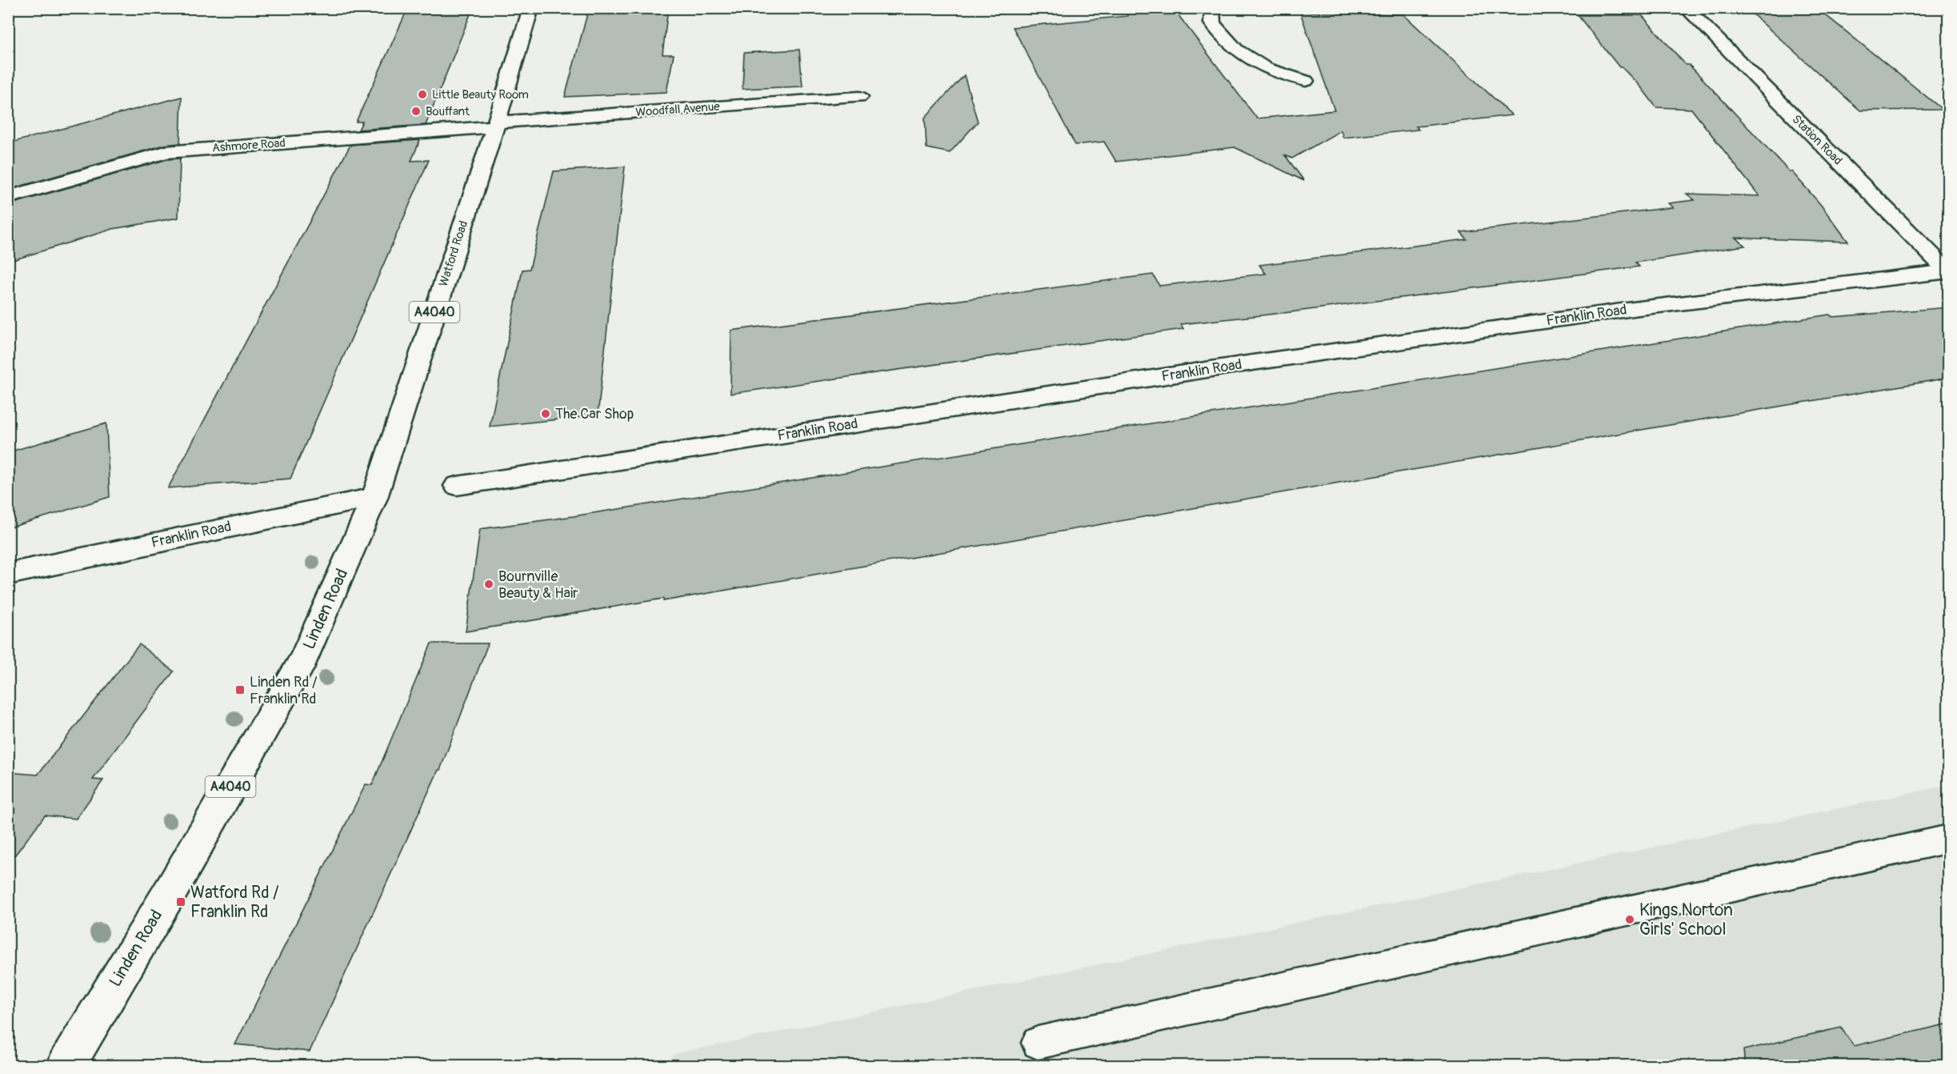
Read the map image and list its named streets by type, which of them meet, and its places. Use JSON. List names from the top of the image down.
{
  "streets": {
    "main road": [
      "Woodfall Avenue",
      "Station Road",
      "Ashmore Road",
      "Watford Road",
      "A4040",
      "Franklin Road",
      "Linden Road"
    ]
  },
  "crossings": [
    ["Woodfall Avenue", "Ashmore Road"],
    ["Woodfall Avenue", "Watford Road"],
    ["Station Road", "Franklin Road"],
    ["Ashmore Road", "Watford Road"],
    ["Watford Road", "Franklin Road"],
    ["Watford Road", "Linden Road"],
    ["Franklin Road", "Linden Road"]
  ],
  "places": {
    "other": [
      "Little Beauty Room",
      "Bouffant",
      "The Car Shop",
      "Bournville Beauty & Hair",
      "Kings Norton Girls' School"
    ],
    "transit": ["Linden Rd / Franklin Rd", "Watford Rd / Franklin Rd"]
  }
}
